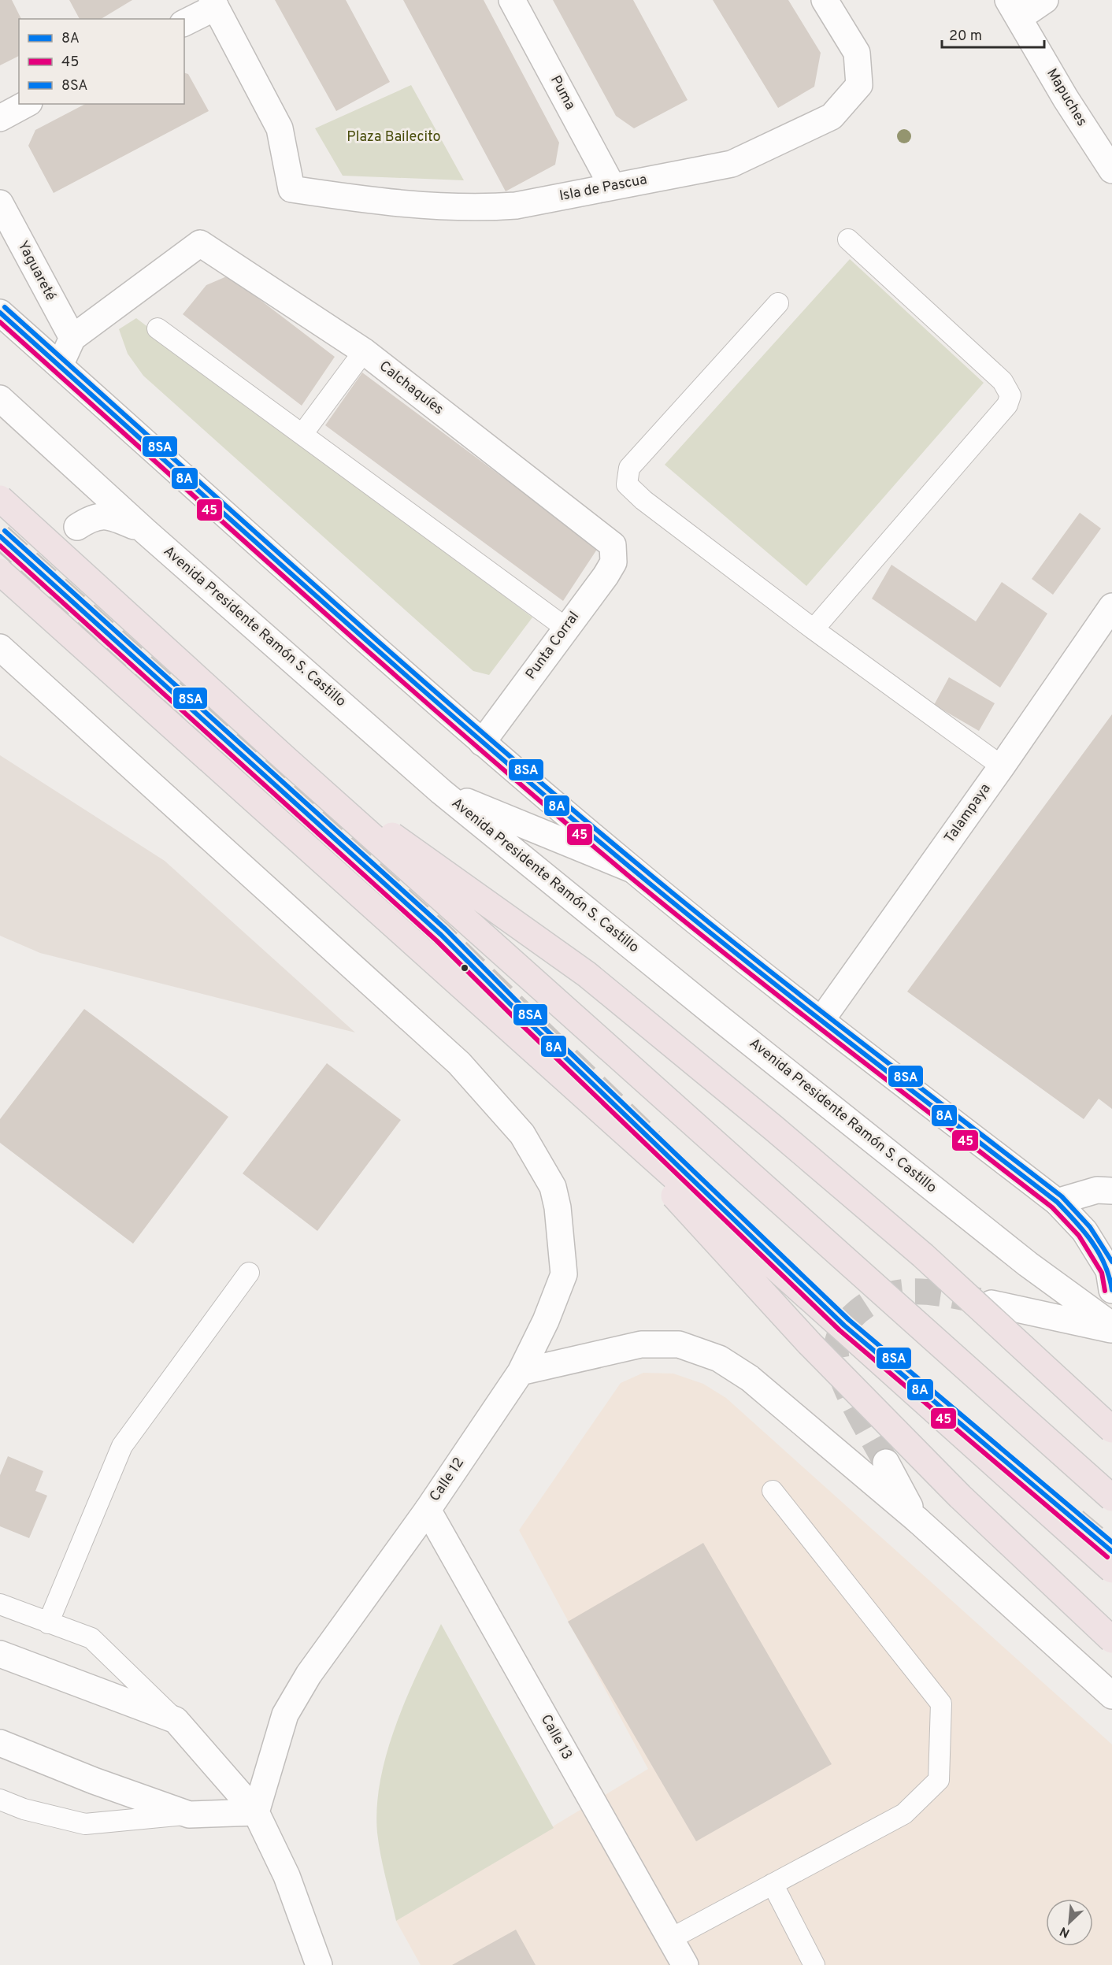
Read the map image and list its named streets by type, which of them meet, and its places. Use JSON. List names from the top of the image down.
{
  "streets": {
    "street": [
      "Puma",
      "Mapuches",
      "Isla de Pascua",
      "Yaguareté",
      "Calchaquíes",
      "Avenida Presidente Ramón S. Castillo",
      "Punta Corral",
      "Talampaya",
      "Calle 12",
      "Calle 13"
    ]
  },
  "crossings": [
    ["Puma", "Isla de Pascua"],
    ["Yaguareté", "Calchaquíes"],
    ["Calchaquíes", "Punta Corral"],
    ["Calle 12", "Calle 13"]
  ],
  "parks": ["Plaza Bailecito"],
  "lines": ["transit line 8SA", "transit line 8A", "transit line 45"],
  "legend": ["8A", "45", "8SA"],
  "scale_bar": "20 m",
  "north": "bottom left"
}
